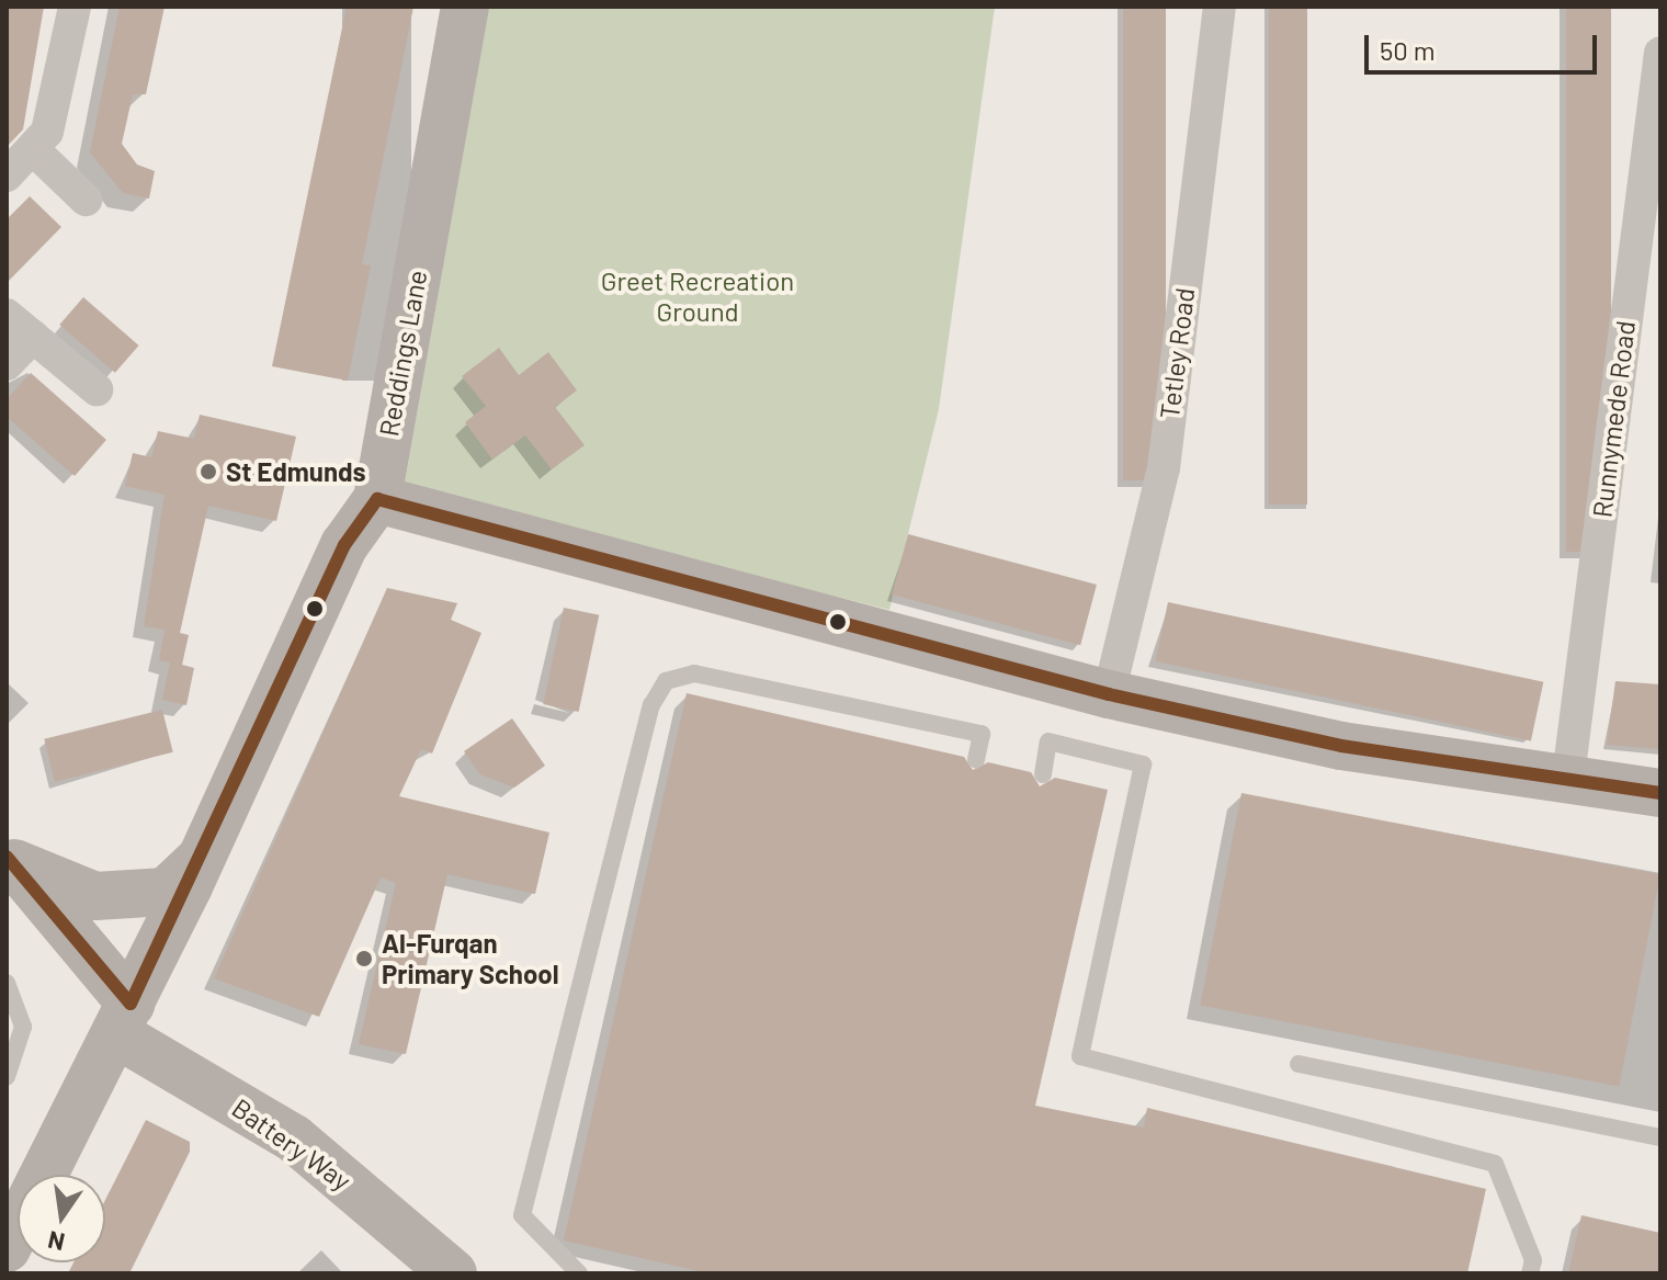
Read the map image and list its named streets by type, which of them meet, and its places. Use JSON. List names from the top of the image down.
{
  "streets": {
    "street": [
      "Reddings Lane",
      "Tetley Road",
      "Runnymede Road",
      "Battery Way"
    ]
  },
  "crossings": [
    ["Reddings Lane", "Battery Way"]
  ],
  "parks": ["Greet Recreation Ground"],
  "places": ["St Edmunds", "Al-Furqan Primary School"],
  "scale_bar": "50 m",
  "north": "bottom"
}
